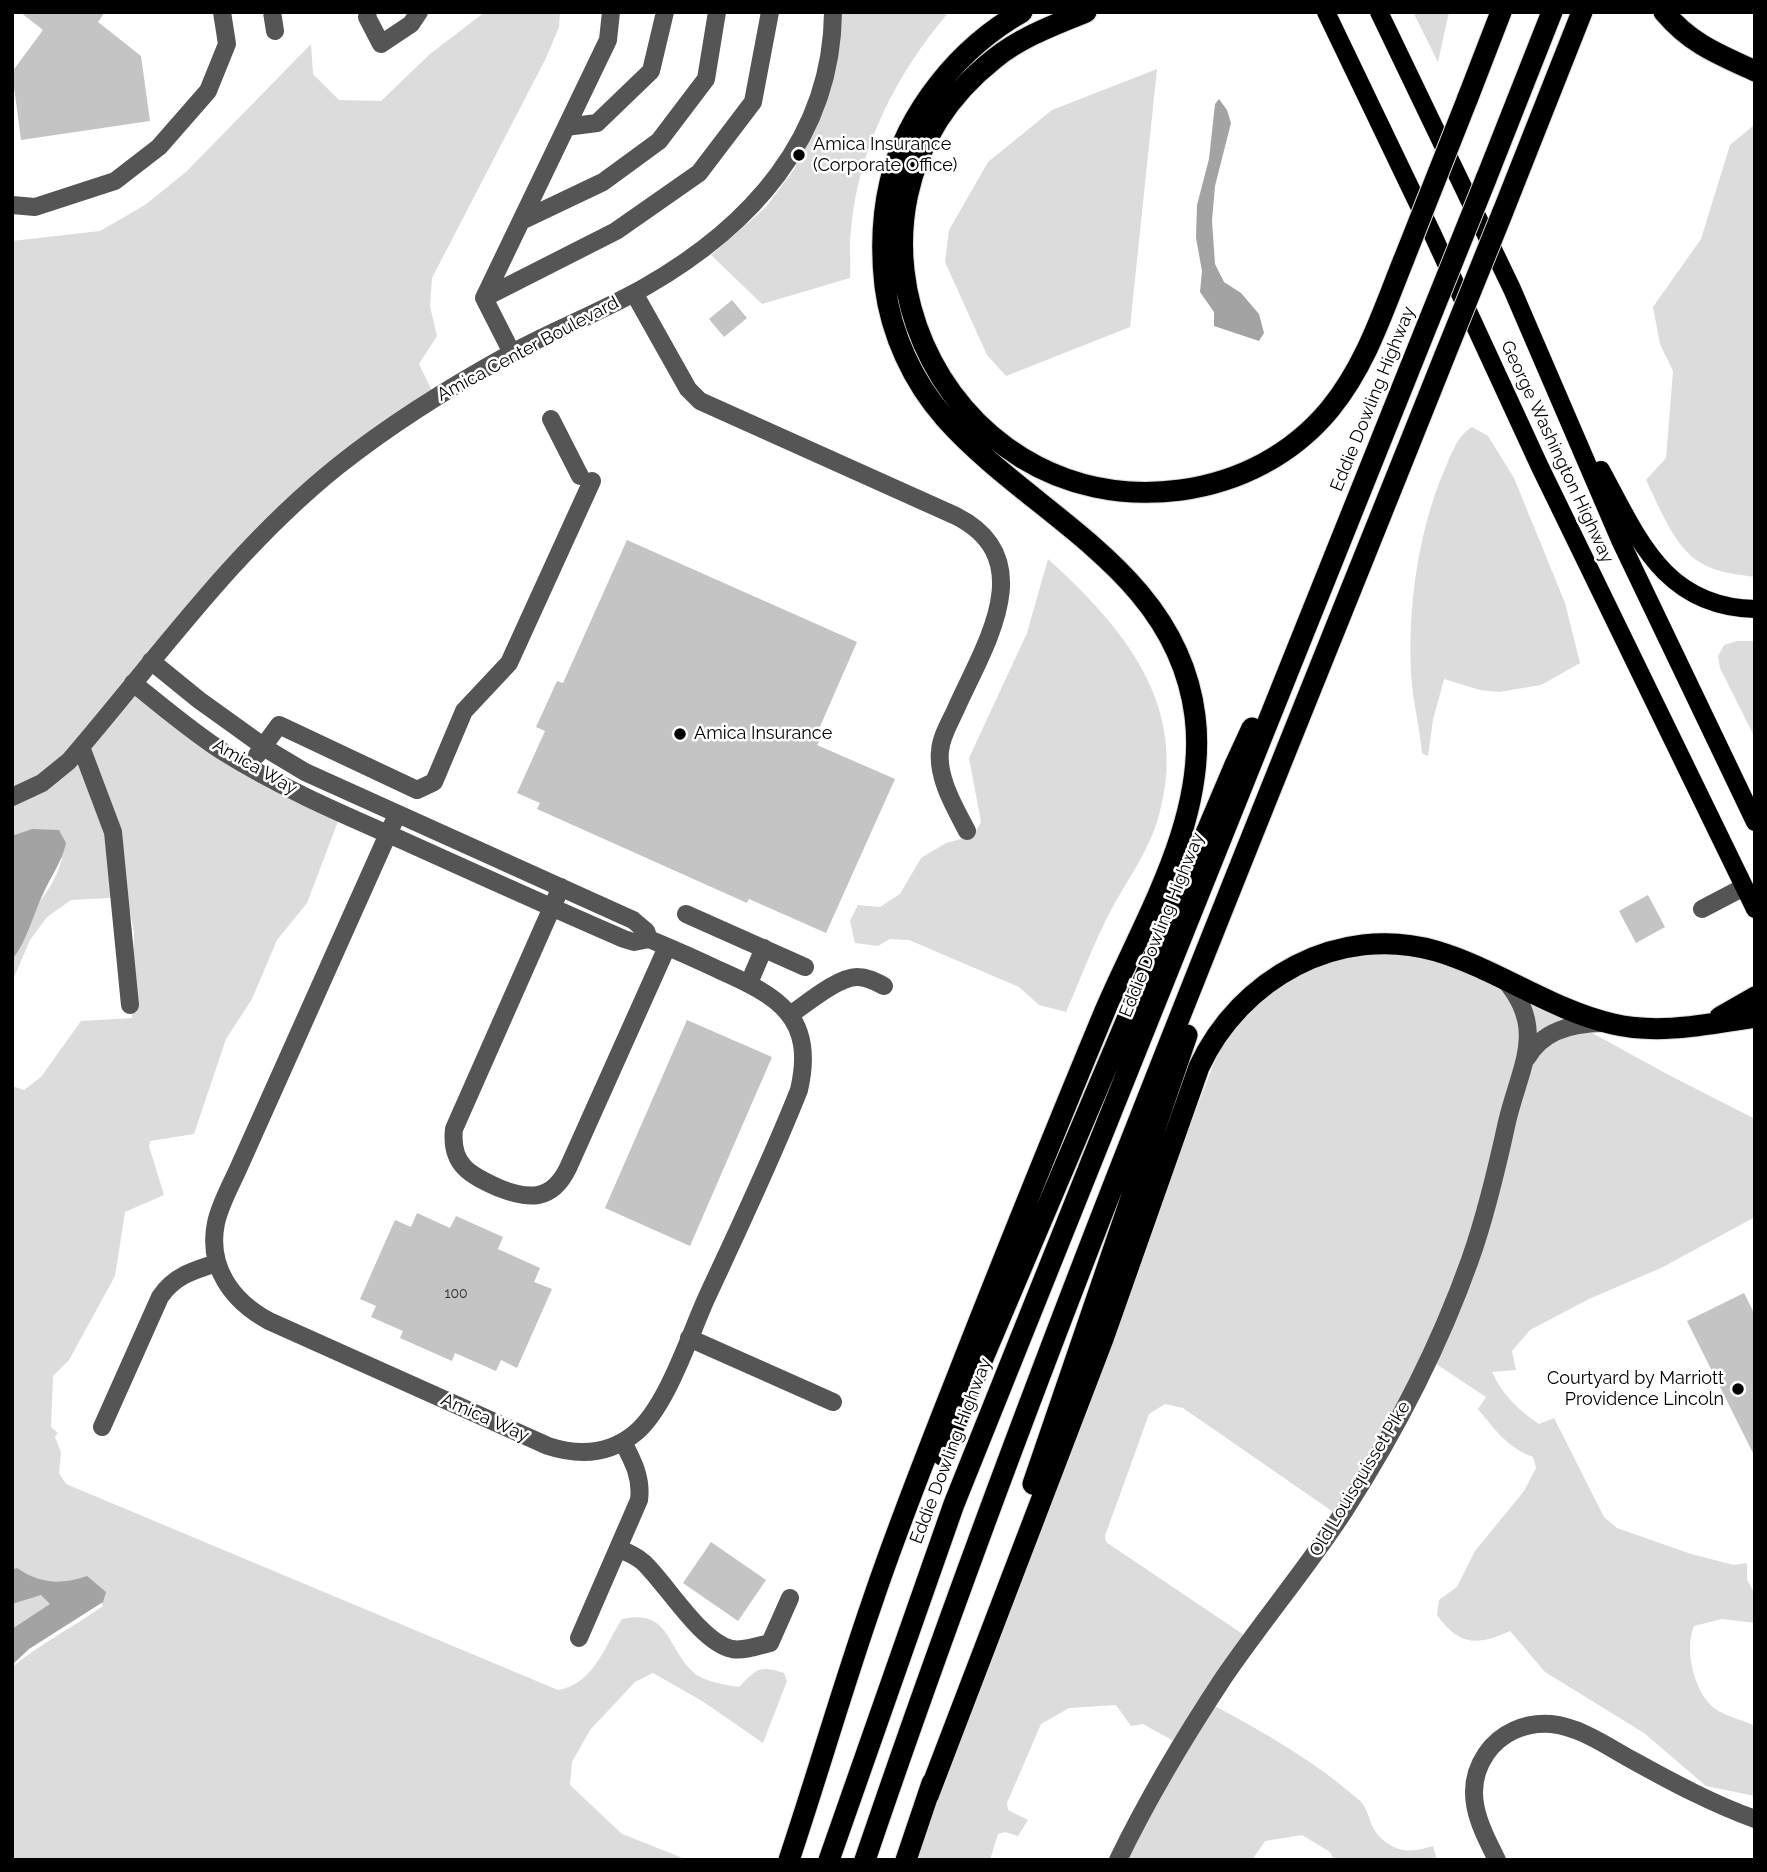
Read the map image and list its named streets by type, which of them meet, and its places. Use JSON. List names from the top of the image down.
{
  "streets": {
    "highway": ["Eddie Dowling Highway"],
    "main road": ["George Washington Highway"],
    "street": ["Amica Center Boulevard", "Amica Way", "Old Louisquisset Pike"]
  },
  "crossings": [
    ["Amica Center Boulevard", "Amica Way"]
  ],
  "places": ["Amica Insurance (Corporate Office)", "Amica Insurance", "Courtyard by Marriott Providence Lincoln"],
  "house_numbers": ["100"]
}
